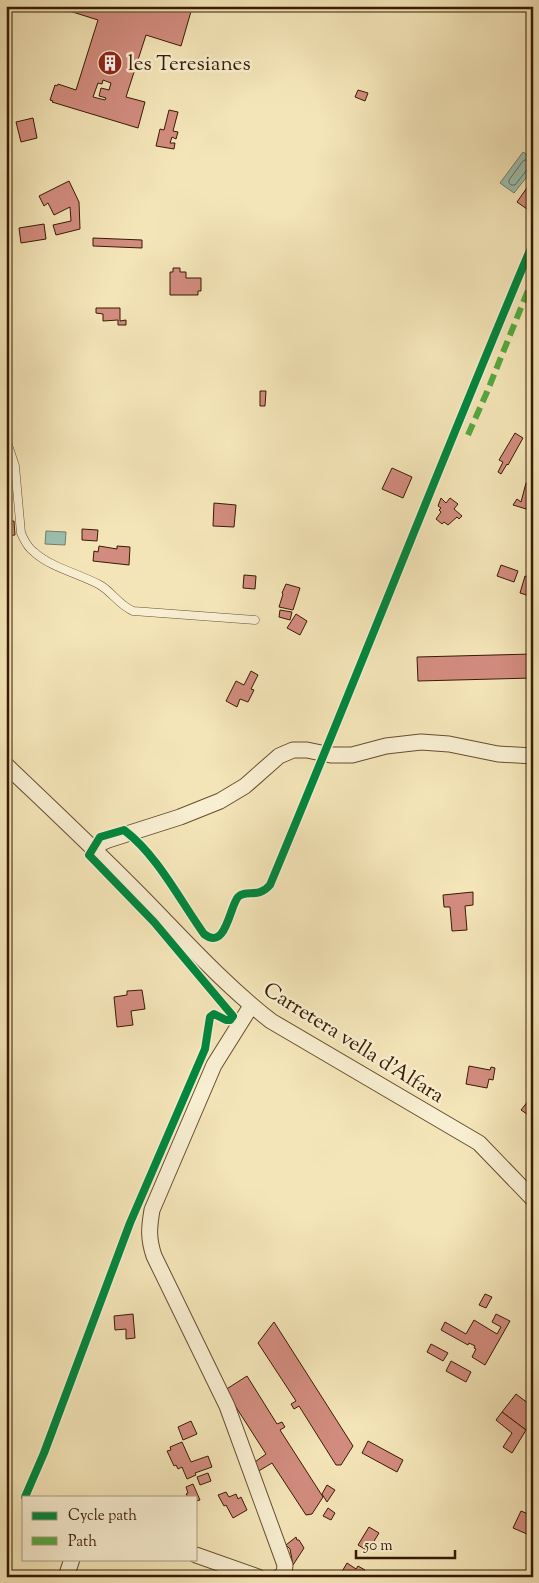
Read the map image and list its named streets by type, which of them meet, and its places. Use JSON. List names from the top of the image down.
{
  "streets": {
    "street": ["Carretera vella d'Alfara"]
  },
  "places": {
    "building": ["les Teresianes"]
  },
  "legend": ["Cycle path", "Path"],
  "scale_bar": "50 m"
}
